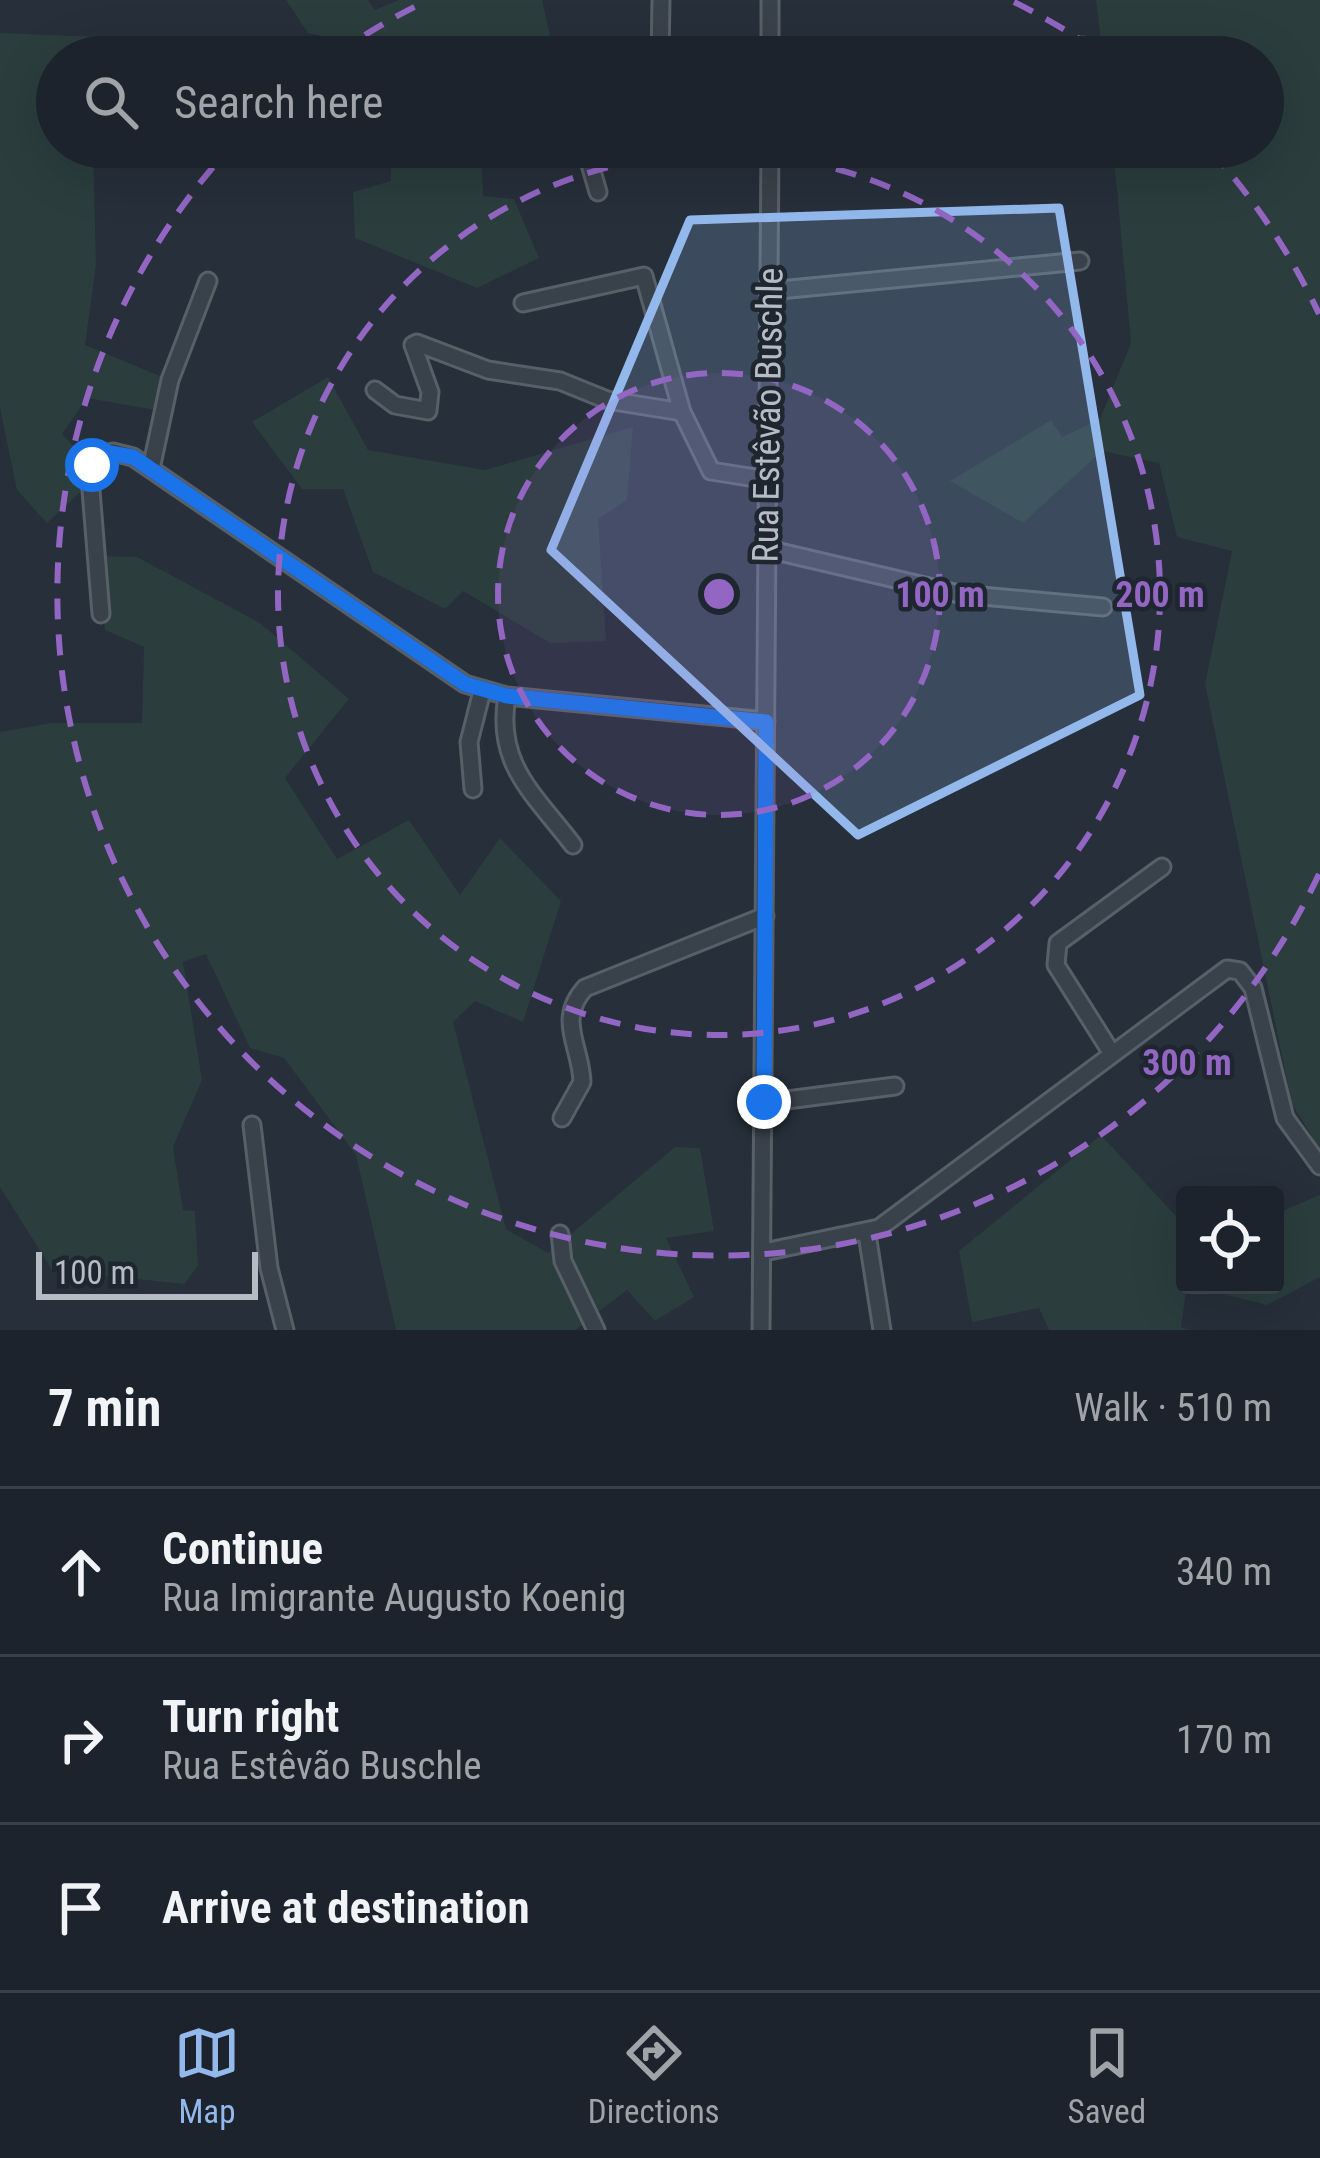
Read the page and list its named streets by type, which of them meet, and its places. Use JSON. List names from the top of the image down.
{
  "streets": {
    "street": ["Rua Estêvão Buschle"]
  },
  "scale_bar": "100 m",
  "page": {
    "search": "Search here",
    "scale": "100 m",
    "heading": ["7 min", "Walk · 510 m"],
    "list": [
      ["Continue", "Rua Imigrante Augusto Koenig", "340 m"],
      ["Turn right", "Rua Estêvão Buschle", "170 m"],
      "Arrive at destination"
    ],
    "nav": ["Map", "Directions", "Saved"]
  },
  "rings": ["100 m", "200 m", "300 m"]
}
